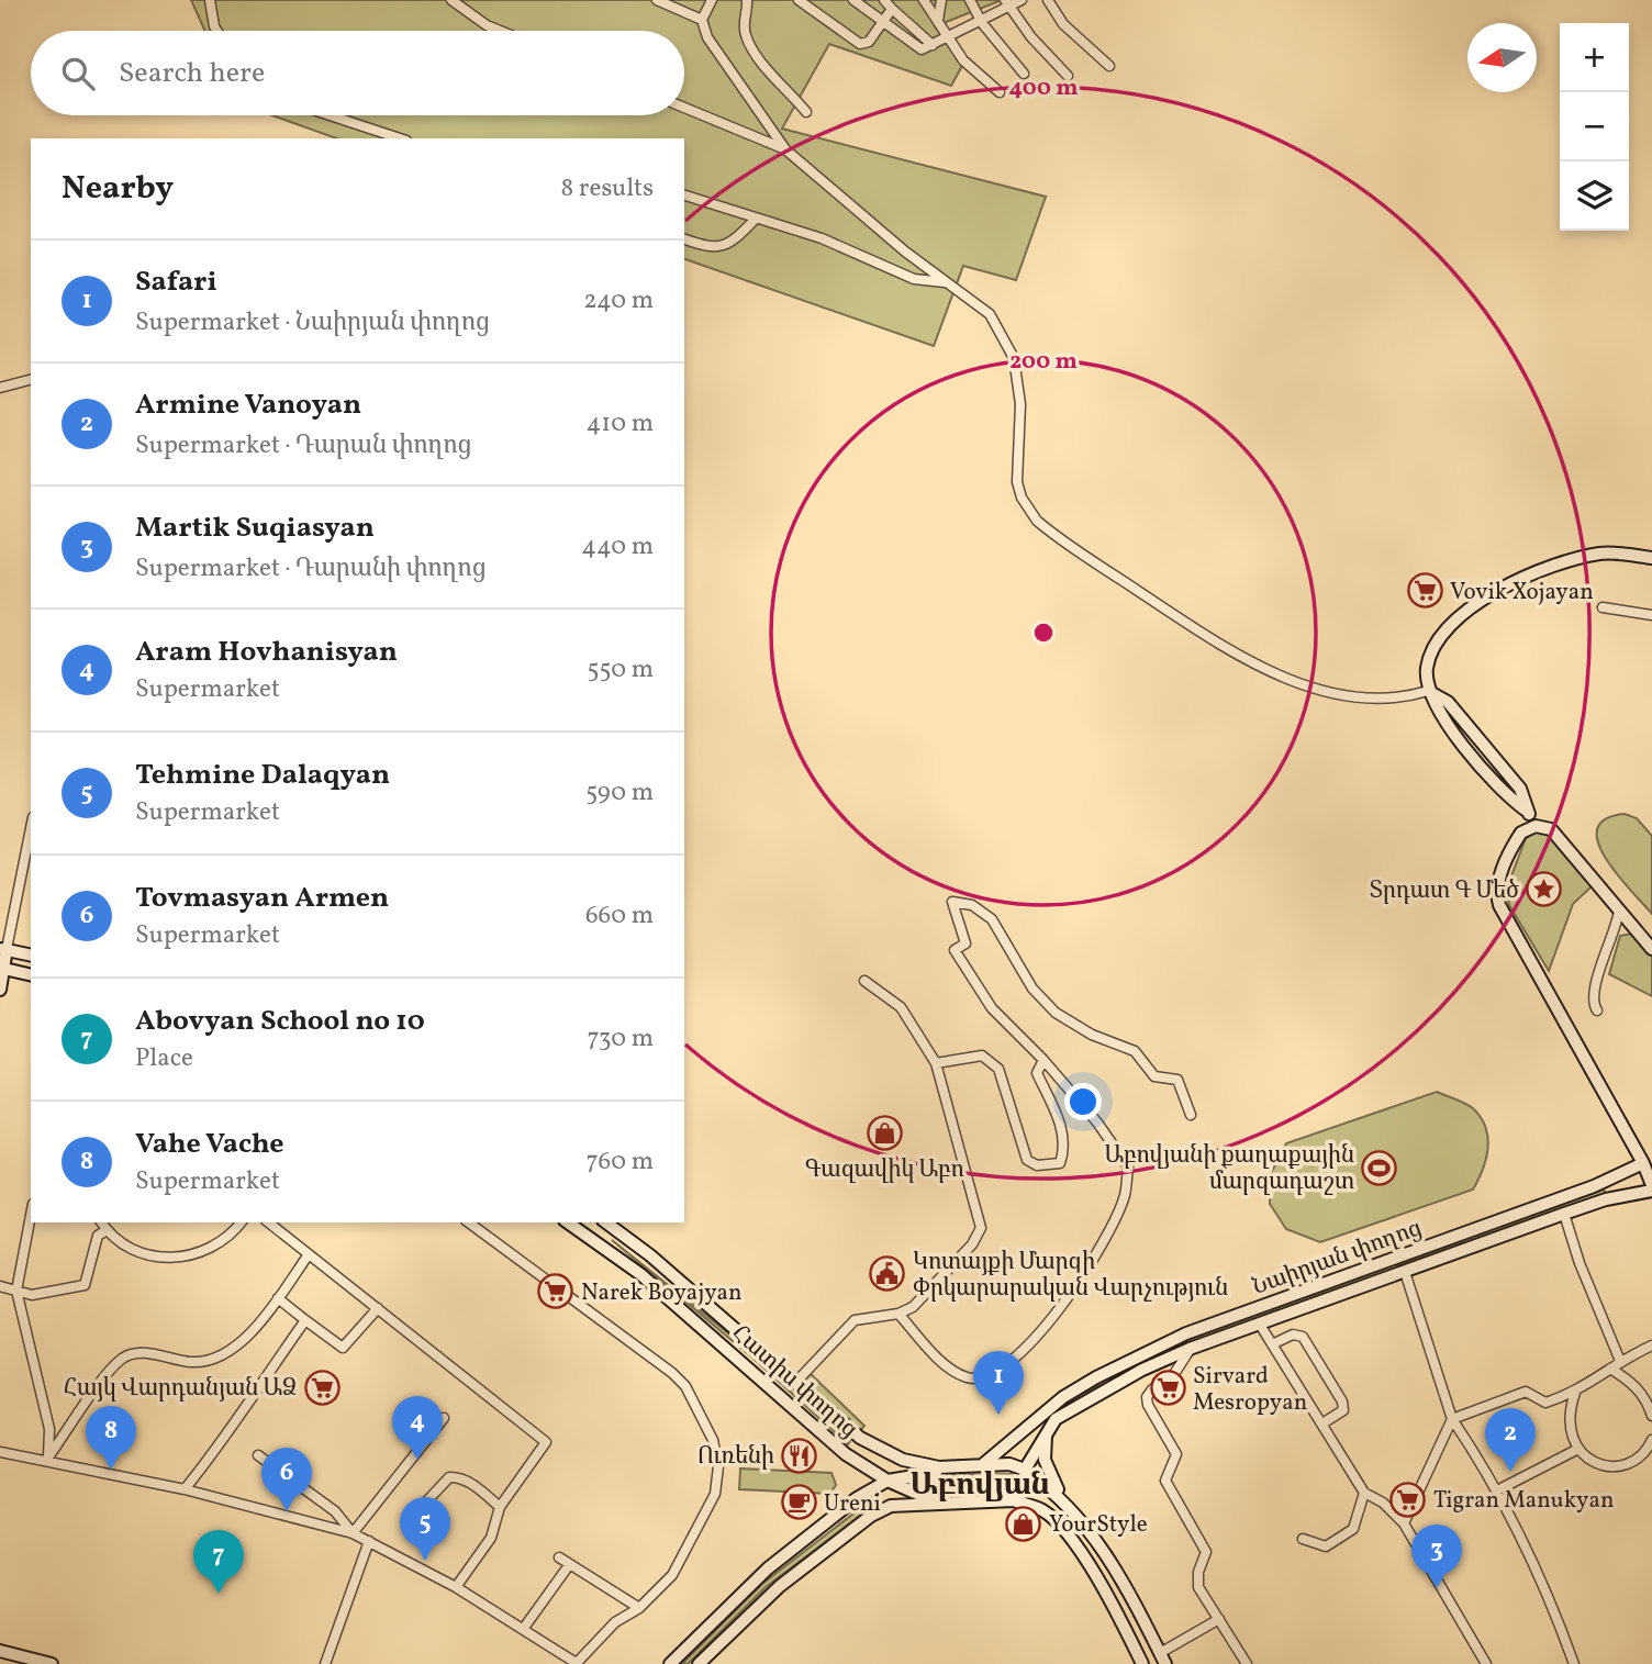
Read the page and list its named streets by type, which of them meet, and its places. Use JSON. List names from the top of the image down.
{
  "streets": {
    "street": ["Նաիրյան փողոց", "Հատիս փողոց"]
  },
  "districts": ["Աբովյան"],
  "places": {
    "supermarket": [
      "Vovik Xojayan",
      "Narek Boyajyan",
      "Հայկ Վարդանյան ԱՁ",
      "Sirvard Mesropyan",
      "Tigran Manukyan"
    ],
    "place": ["Տրդատ Գ Մեծ"],
    "shop": ["Գազավիկ Աբո", "YourStyle"],
    "sports": ["Աբովյանի քաղաքային մարզադաշտ"],
    "public building": ["Կոտայքի Մարզի Փրկարարական Վարչություն"],
    "restaurant": ["Ուռենի"],
    "cafe": ["Ureni"]
  },
  "north": "left",
  "page": {
    "map_buttons": ["+", "−"],
    "search": "Search here",
    "heading": ["Nearby", "8 results"],
    "list": [
      {
        "mark": "1",
        "name": "Safari",
        "note": "Supermarket · Նաիրյան փողոց",
        "value": "240 m"
      },
      {
        "mark": "2",
        "name": "Armine Vanoyan",
        "note": "Supermarket · Դարան փողոց",
        "value": "410 m"
      },
      {
        "mark": "3",
        "name": "Martik Suqiasyan",
        "note": "Supermarket · Դարանի փողոց",
        "value": "440 m"
      },
      {
        "mark": "4",
        "name": "Aram Hovhanisyan",
        "note": "Supermarket",
        "value": "550 m"
      },
      {
        "mark": "5",
        "name": "Tehmine Dalaqyan",
        "note": "Supermarket",
        "value": "590 m"
      },
      {
        "mark": "6",
        "name": "Tovmasyan Armen",
        "note": "Supermarket",
        "value": "660 m"
      },
      {
        "mark": "7",
        "name": "Abovyan School no 10",
        "note": "Place",
        "value": "730 m"
      },
      {
        "mark": "8",
        "name": "Vahe Vache",
        "note": "Supermarket",
        "value": "760 m"
      }
    ],
    "pins": [
      "1",
      "4",
      "8",
      "2",
      "6",
      "5",
      "3",
      "7"
    ]
  },
  "rings": ["400 m", "200 m"]
}
